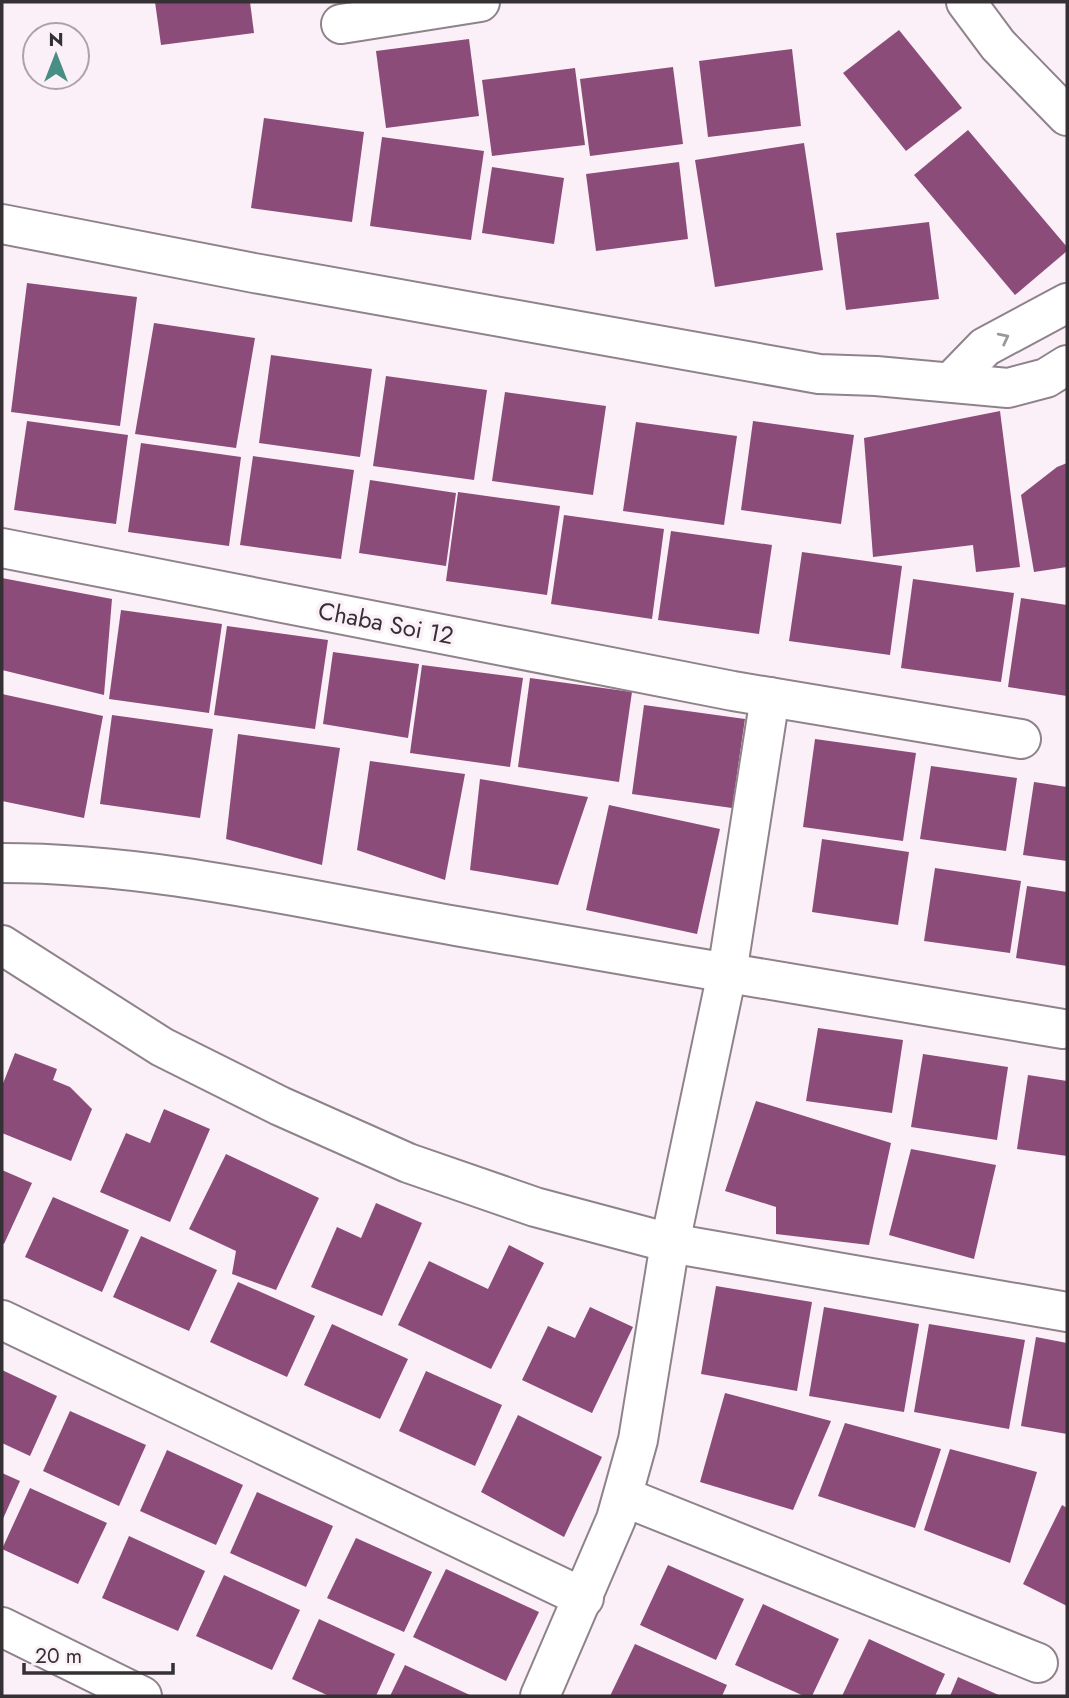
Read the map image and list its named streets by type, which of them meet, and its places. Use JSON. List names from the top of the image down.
{
  "streets": {
    "street": ["Chaba Soi 12"]
  },
  "scale_bar": "20 m",
  "north": "top"
}
